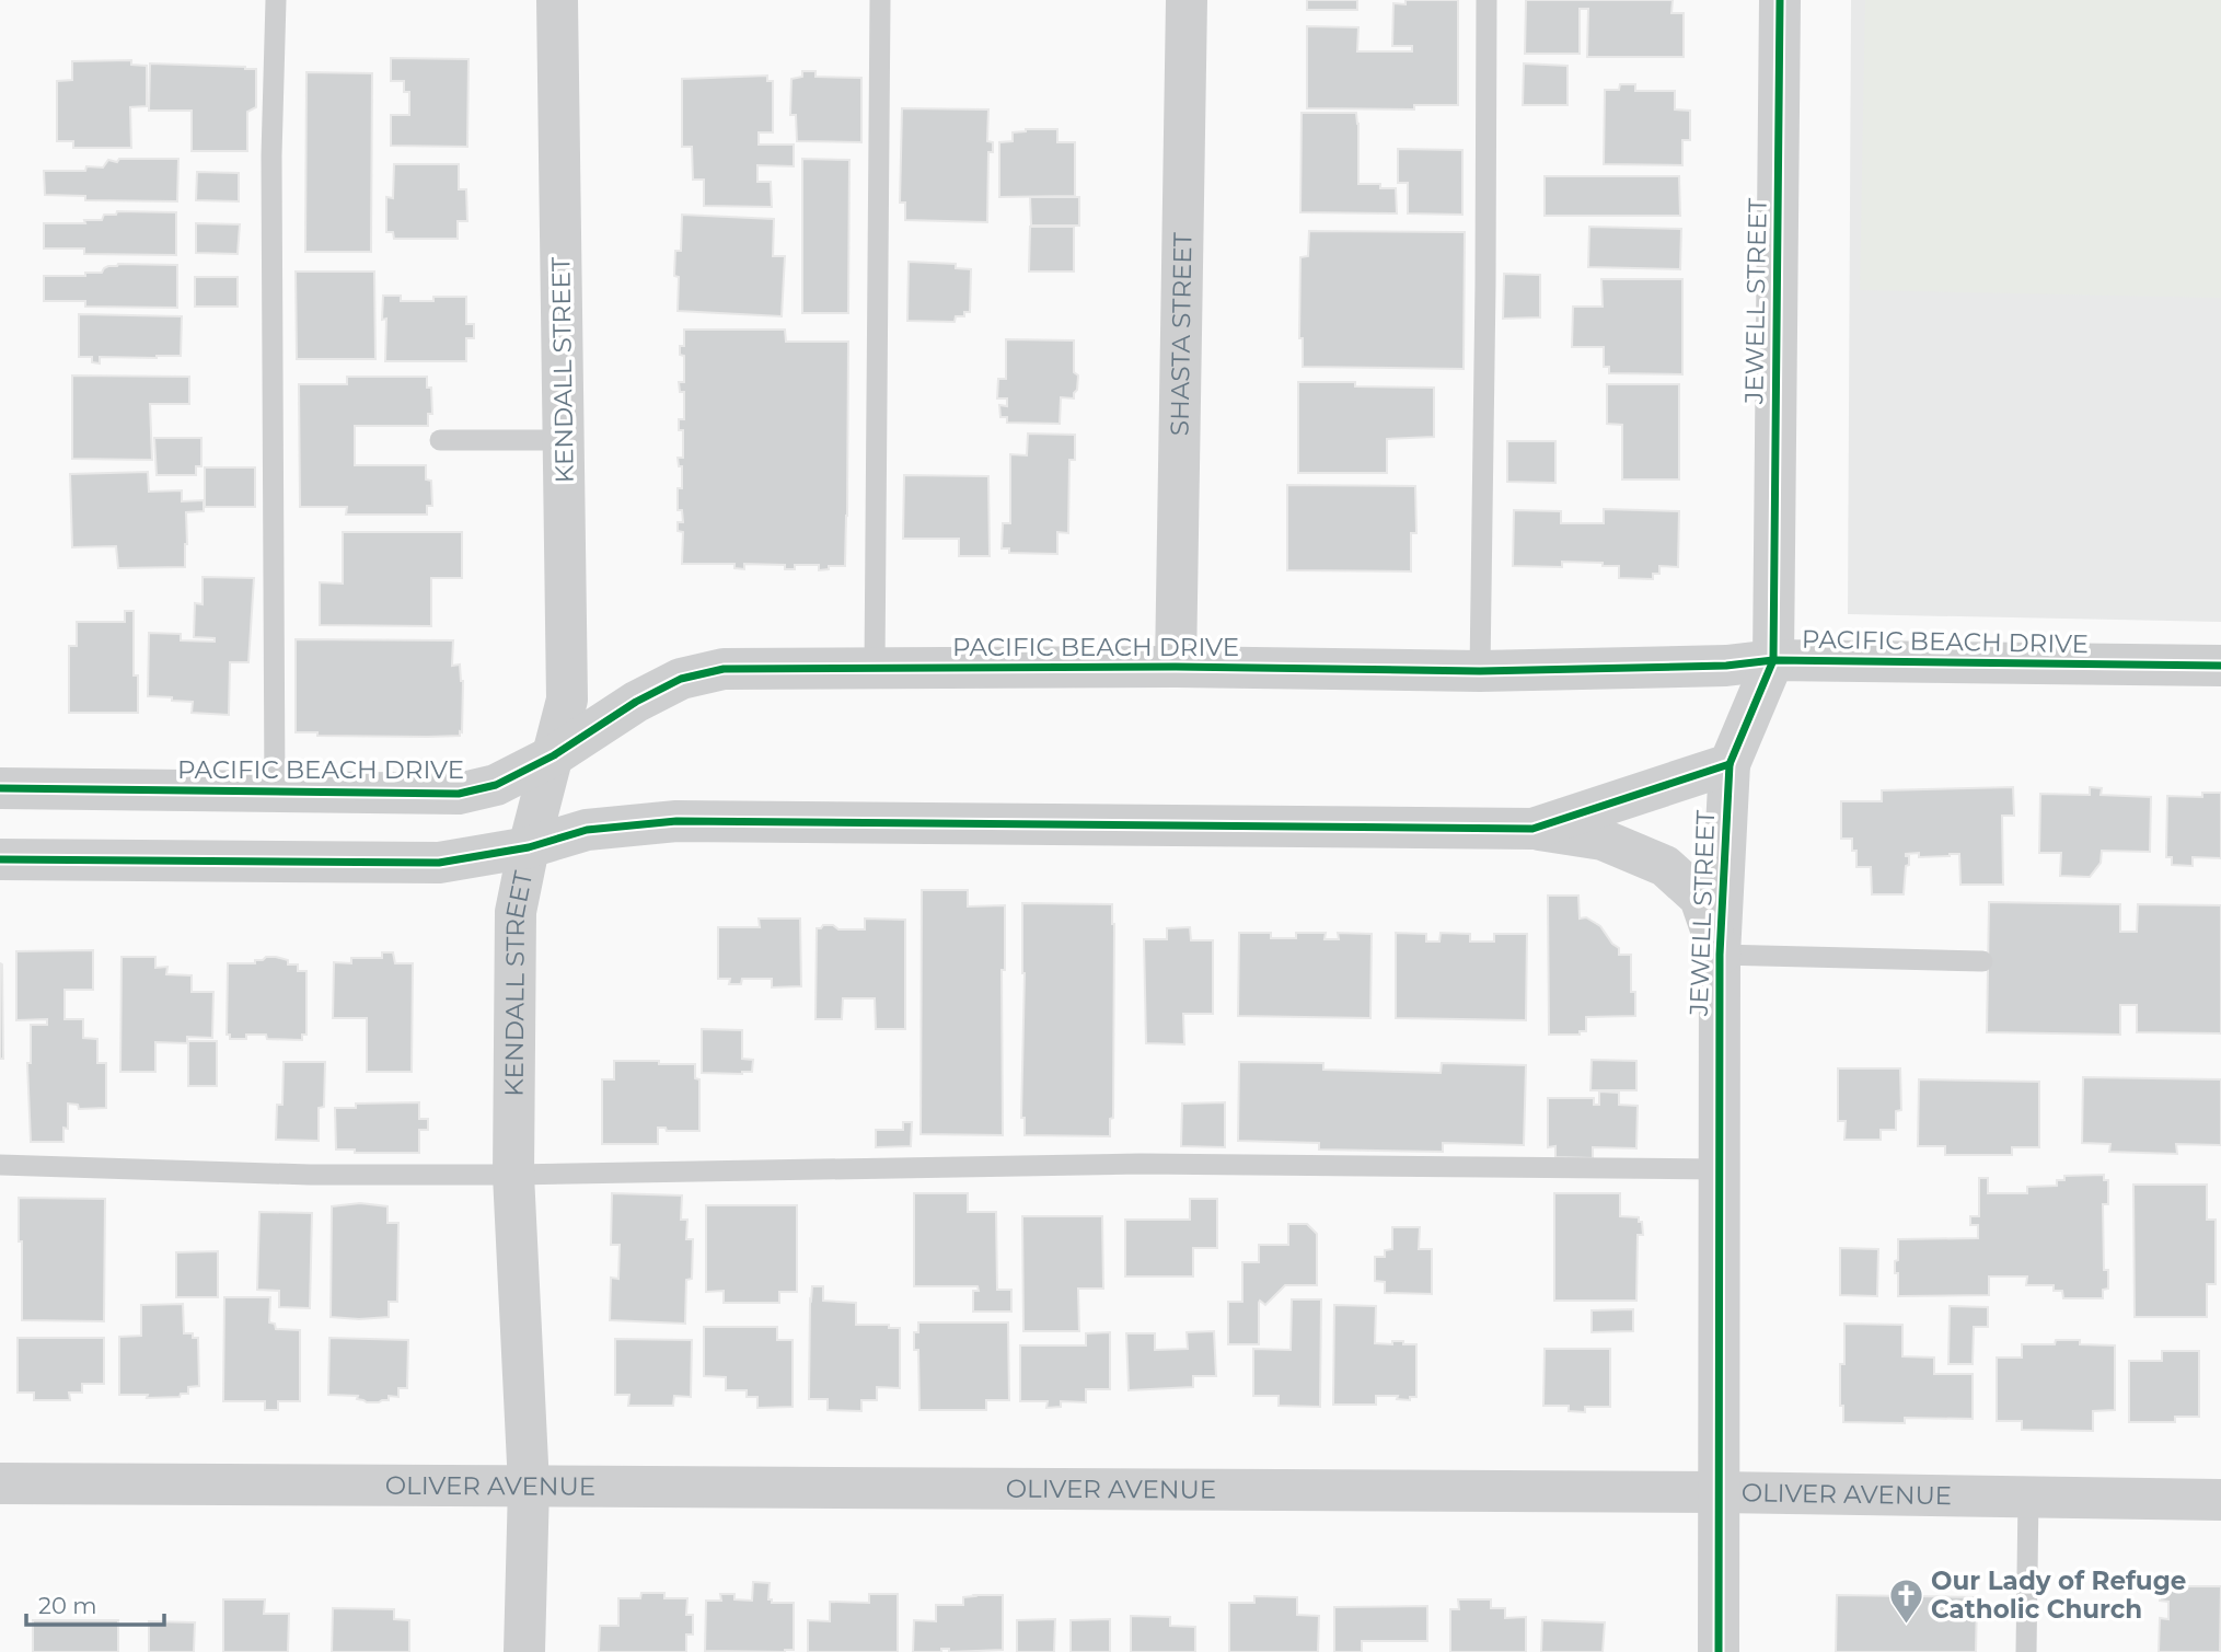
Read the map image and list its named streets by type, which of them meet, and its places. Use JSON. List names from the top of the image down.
{
  "streets": {
    "street": [
      "JEWELL STREET",
      "SHASTA STREET",
      "KENDALL STREET",
      "PACIFIC BEACH DRIVE",
      "OLIVER AVENUE"
    ]
  },
  "crossings": [
    ["JEWELL STREET", "PACIFIC BEACH DRIVE"],
    ["JEWELL STREET", "OLIVER AVENUE"],
    ["SHASTA STREET", "PACIFIC BEACH DRIVE"],
    ["KENDALL STREET", "PACIFIC BEACH DRIVE"],
    ["KENDALL STREET", "OLIVER AVENUE"]
  ],
  "places": {
    "church": ["Our Lady of Refuge Catholic Church"]
  },
  "scale_bar": "20 m"
}
